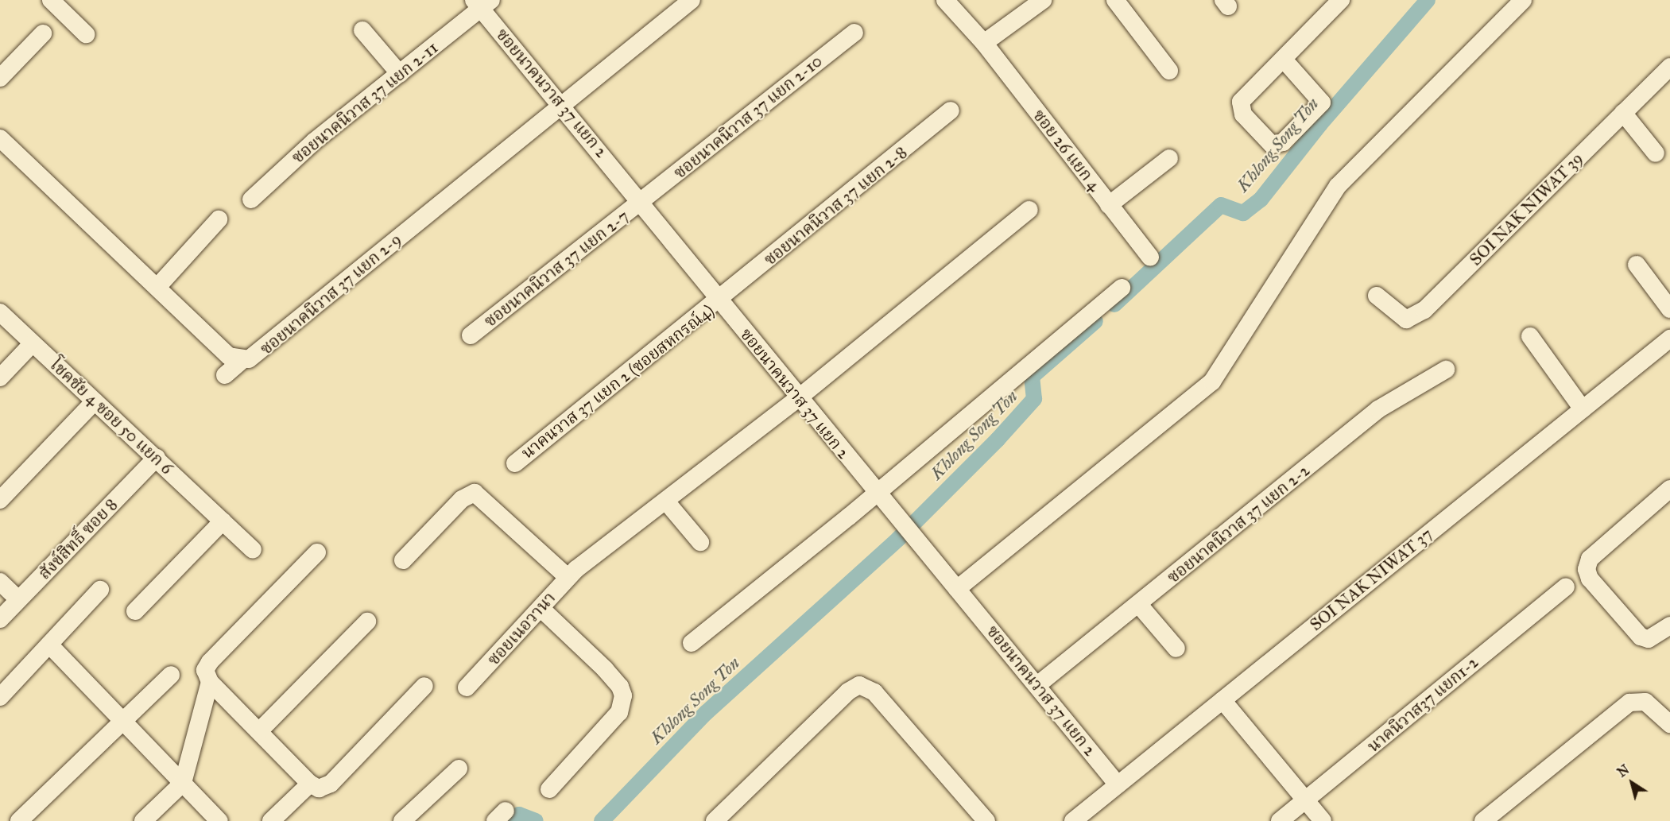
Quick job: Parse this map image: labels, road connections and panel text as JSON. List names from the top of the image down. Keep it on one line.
{"streets":{"street":["ซอยนาคนวาส 37 แยก 2","ซอยนาคนิวาส 37 แยก 2-11","ซอยนาคนิวาส 37 แยก 2-10","ซอย 26 แยก 4","ซอยนาคนิวาส 37 แยก 2-8","SOI NAK NIWAT 39","ซอยนาคนิวาส 37 แยก 2-7","ซอยนาคนิวาส 37 แยก 2-9","นาคนวาส 37 แยก 2 (ซอยสหกรณ์4)","โชคชัย 4 ซอย 50 แยก 6","ซอยนาคนิวาส 37 แยก 2-2","สังข์สิทธิ์ ซอย 8","SOI NAK NIWAT 37","ซอยเนอวานา","นาคนิวาส37 แยก1-2"]},"crossings":[["ซอยนาคนวาส 37 แยก 2","ซอยนาคนิวาส 37 แยก 2-11"],["ซอยนาคนวาส 37 แยก 2","ซอยนาคนิวาส 37 แยก 2-10"],["ซอยนาคนวาส 37 แยก 2","ซอยนาคนิวาส 37 แยก 2-8"],["ซอยนาคนวาส 37 แยก 2","ซอยนาคนิวาส 37 แยก 2-7"],["ซอยนาคนวาส 37 แยก 2","ซอยนาคนิวาส 37 แยก 2-9"],["ซอยนาคนวาส 37 แยก 2","นาคนวาส 37 แยก 2 (ซอยสหกรณ์4)"],["ซอยนาคนวาส 37 แยก 2","ซอยนาคนิวาส 37 แยก 2-2"],["ซอยนาคนวาส 37 แยก 2","SOI NAK NIWAT 37"],["ซอยนาคนวาส 37 แยก 2","ซอยเนอวานา"],["ซอยนาคนิวาส 37 แยก 2-10","ซอยนาคนิวาส 37 แยก 2-7"],["ซอยนาคนิวาส 37 แยก 2-8","นาคนวาส 37 แยก 2 (ซอยสหกรณ์4)"],["โชคชัย 4 ซอย 50 แยก 6","สังข์สิทธิ์ ซอย 8"]],"water":["Khlong Song Ton"],"north":"top left"}
